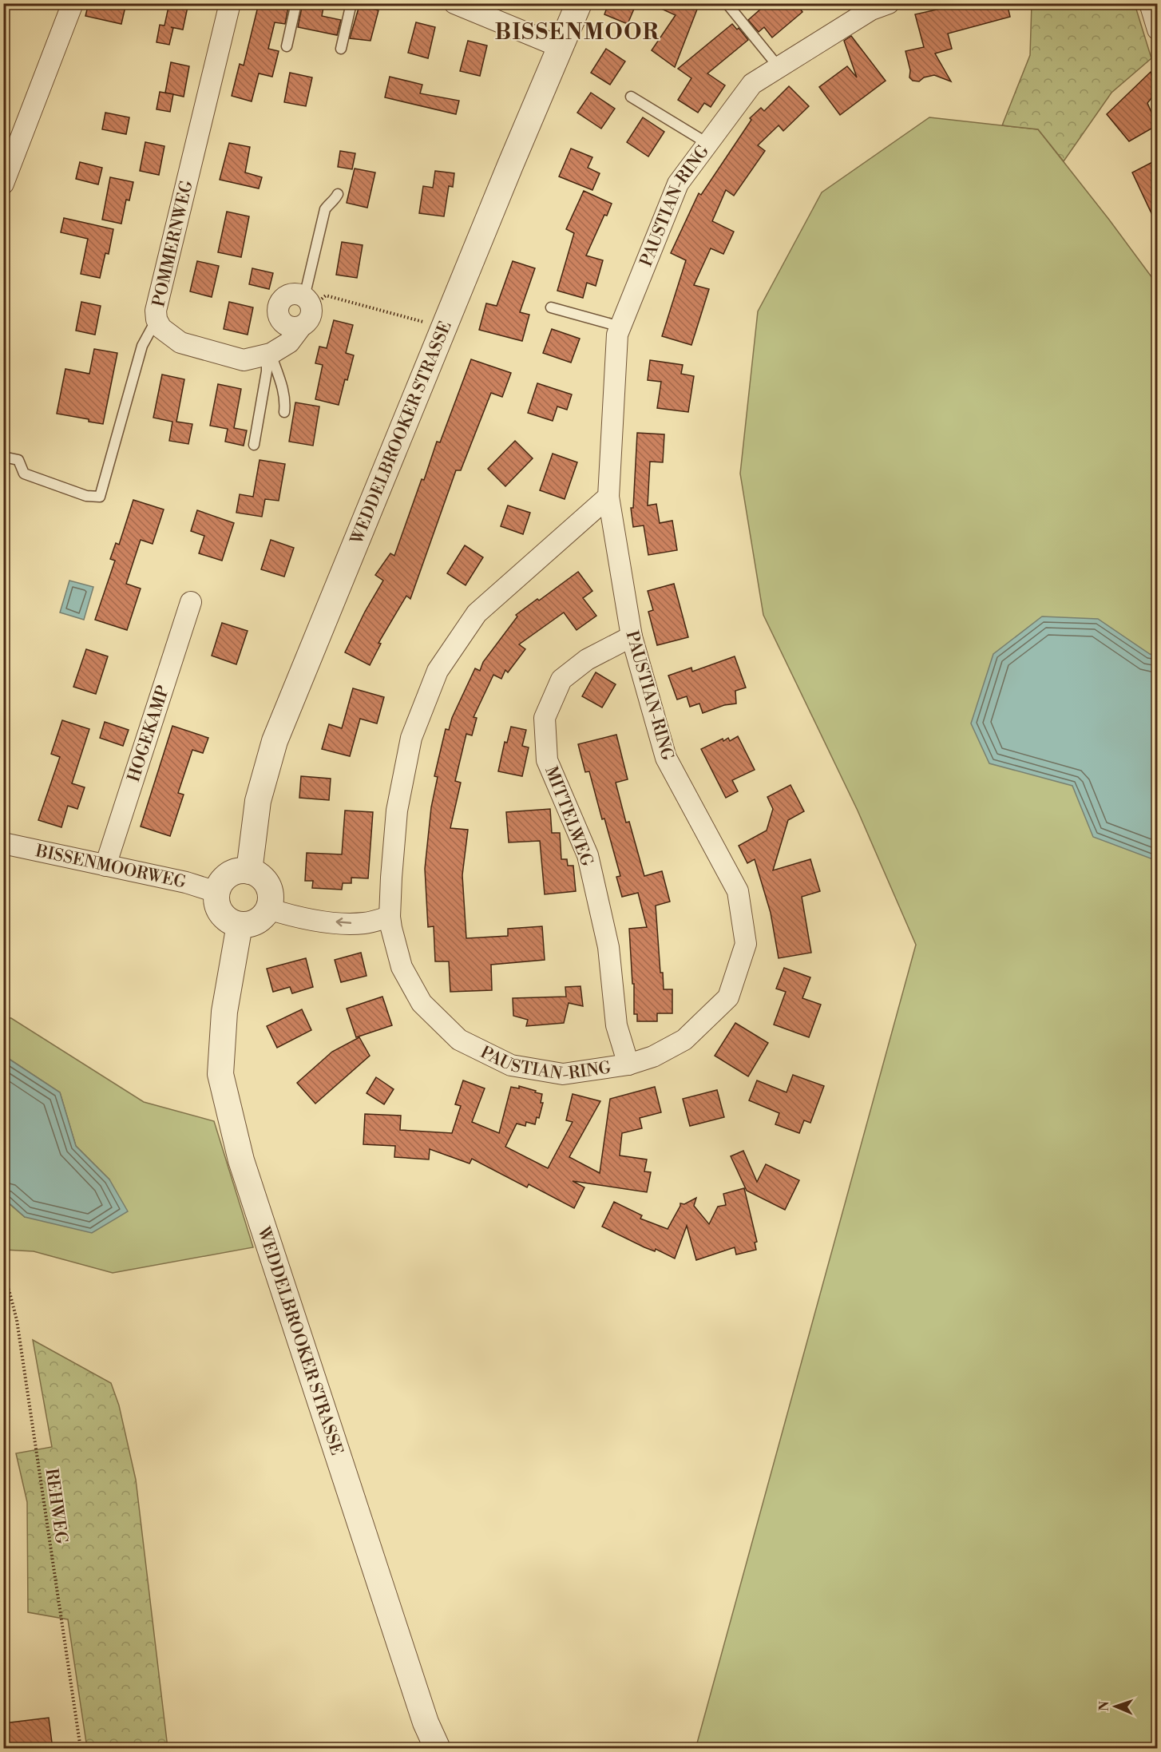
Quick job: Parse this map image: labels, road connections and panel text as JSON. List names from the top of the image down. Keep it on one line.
{"streets":{"street":["PAUSTIAN-RING","POMMERNWEG","WEDDELBROOKER STRASSE","HOGEKAMP","MITTELWEG","BISSENMOORWEG"],"path":["REHWEG"]},"crossings":[["PAUSTIAN-RING","MITTELWEG"],["WEDDELBROOKER STRASSE","BISSENMOORWEG"],["HOGEKAMP","BISSENMOORWEG"]],"districts":["BISSENMOOR"],"north":"left"}
